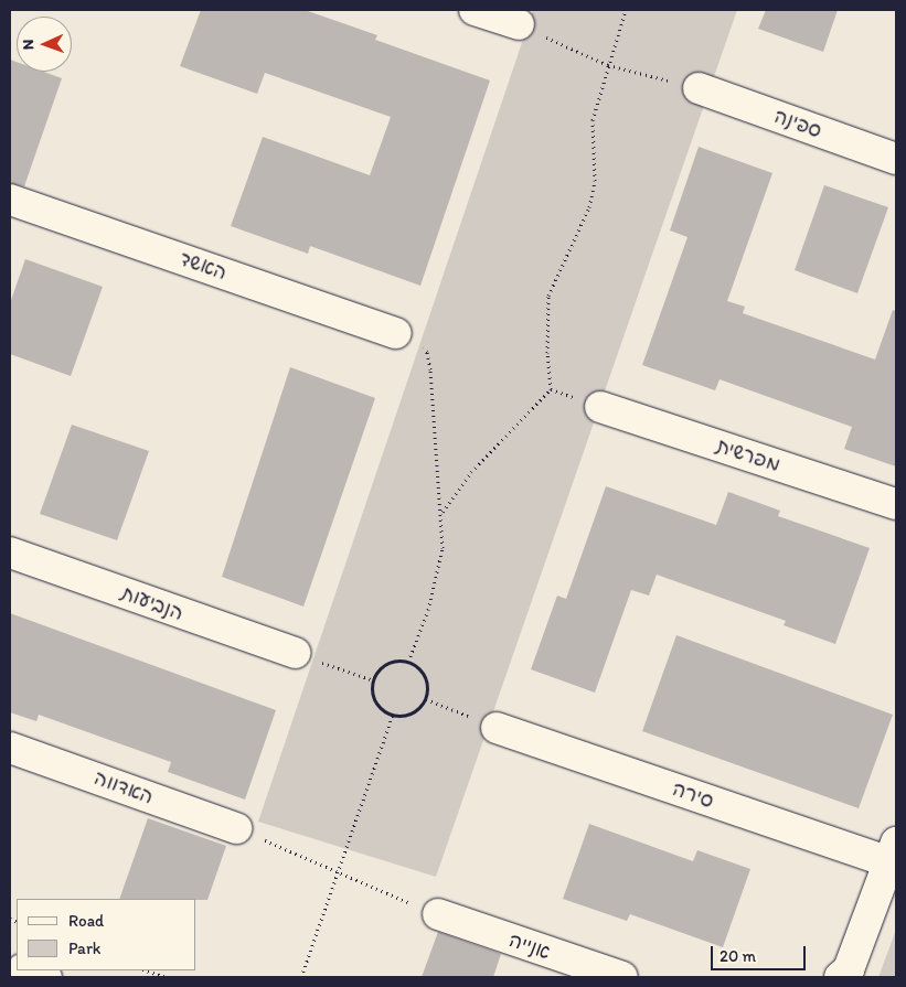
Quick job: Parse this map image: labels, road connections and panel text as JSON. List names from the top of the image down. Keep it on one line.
{"streets":{"street":["ספינה","האשד","מפרשית","הנביעות","האדווה","סירה","אנייה"]},"legend":["Road","Park"],"scale_bar":"20 m","north":"left"}
